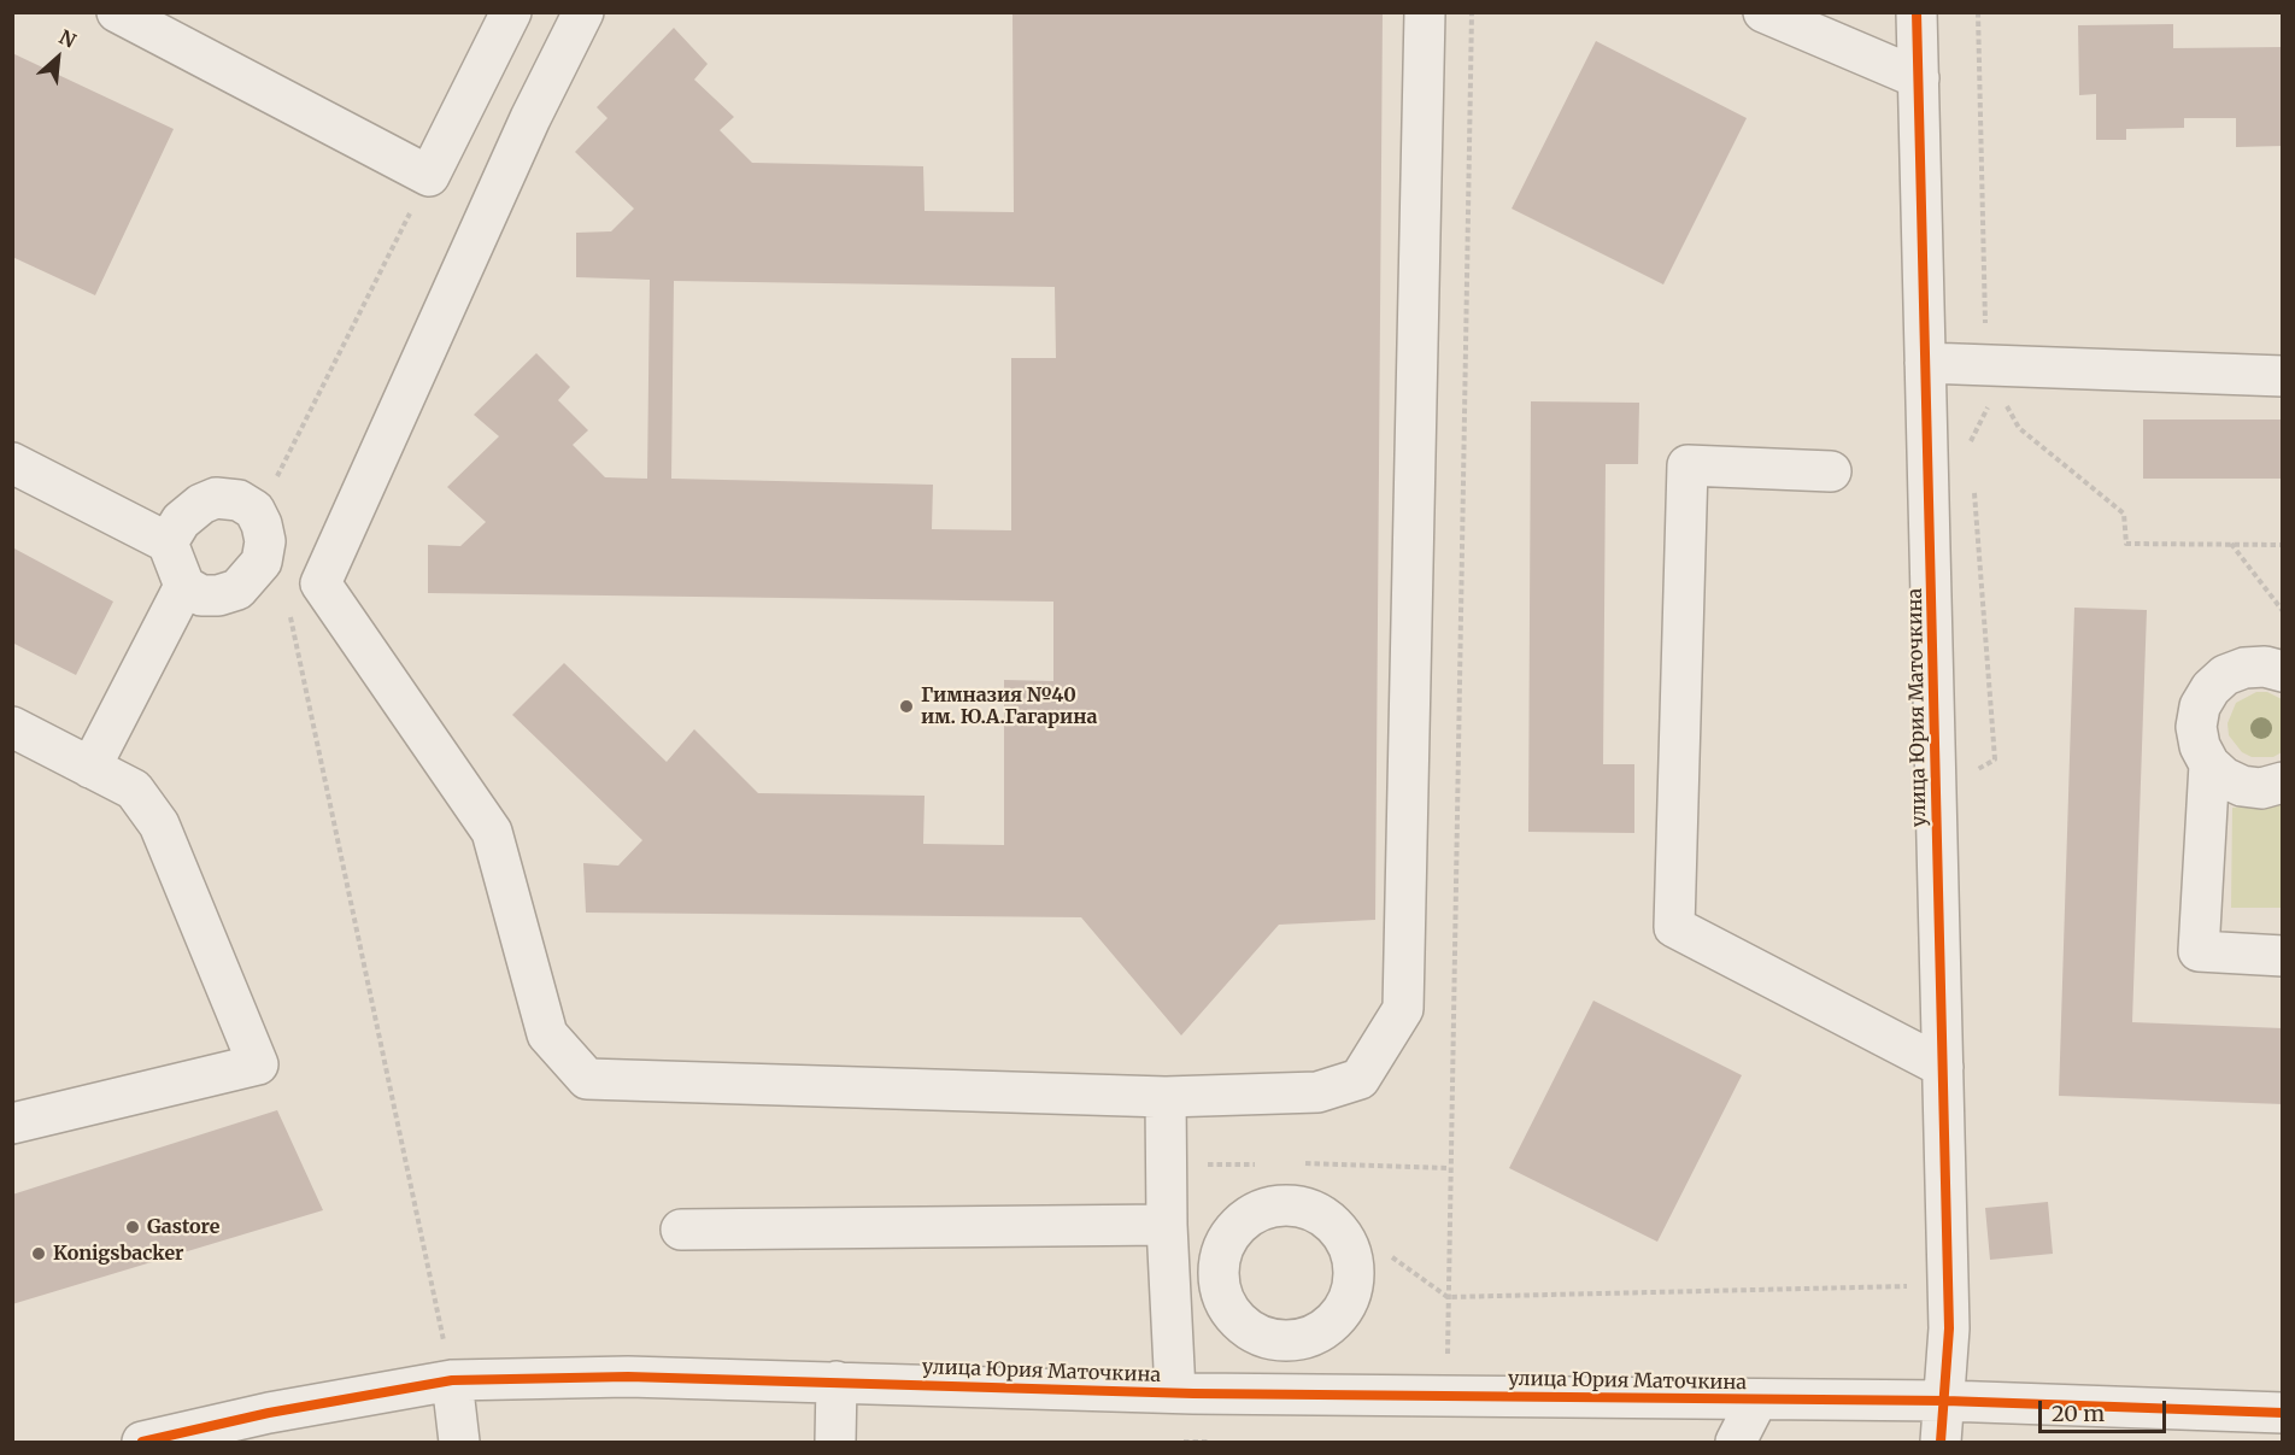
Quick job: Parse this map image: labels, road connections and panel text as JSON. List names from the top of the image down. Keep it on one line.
{"streets":{"street":["улица Юрия Маточкина"]},"places":["Гимназия №40 им. Ю.А.Гагарина","Gastore","Konigsbacker"],"scale_bar":"20 m","north":"top right"}
